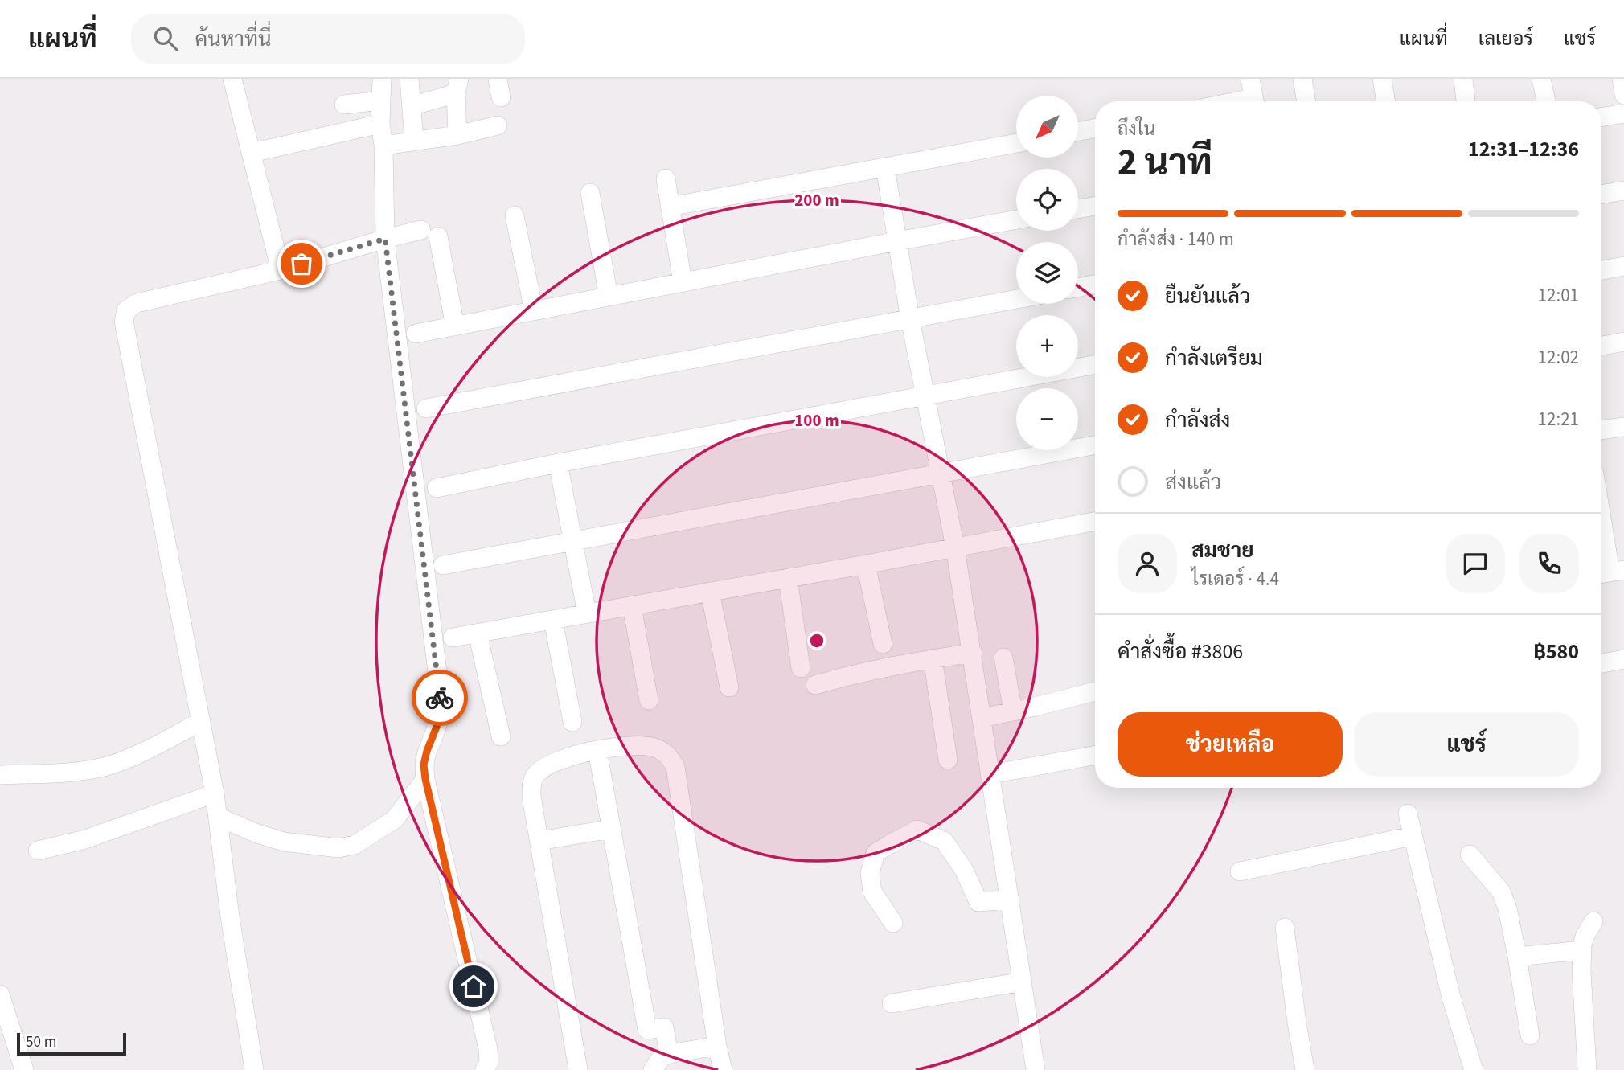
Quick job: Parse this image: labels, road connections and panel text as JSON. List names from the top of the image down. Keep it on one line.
{"scale_bar":"50 m","north":"bottom left","page":{"header":"แผนที่","search":"ค้นหาที่นี่","nav":["แผนที่","เลเยอร์","แชร์"],"map_buttons":["+","−"],"heading":["2 นาที","ถึงใน","12:31–12:36"],"panel":["สมชาย","ไรเดอร์ · 4.4","คำสั่งซื้อ #3806","฿580"],"bar":"กำลังส่ง · 140 m","list":[["ยืนยันแล้ว","12:01"],["กำลังเตรียม","12:02"],["กำลังส่ง","12:21"],"ส่งแล้ว"],"buttons":["ช่วยเหลือ","แชร์"],"scale":"50 m"},"rings":["200 m","100 m"]}
